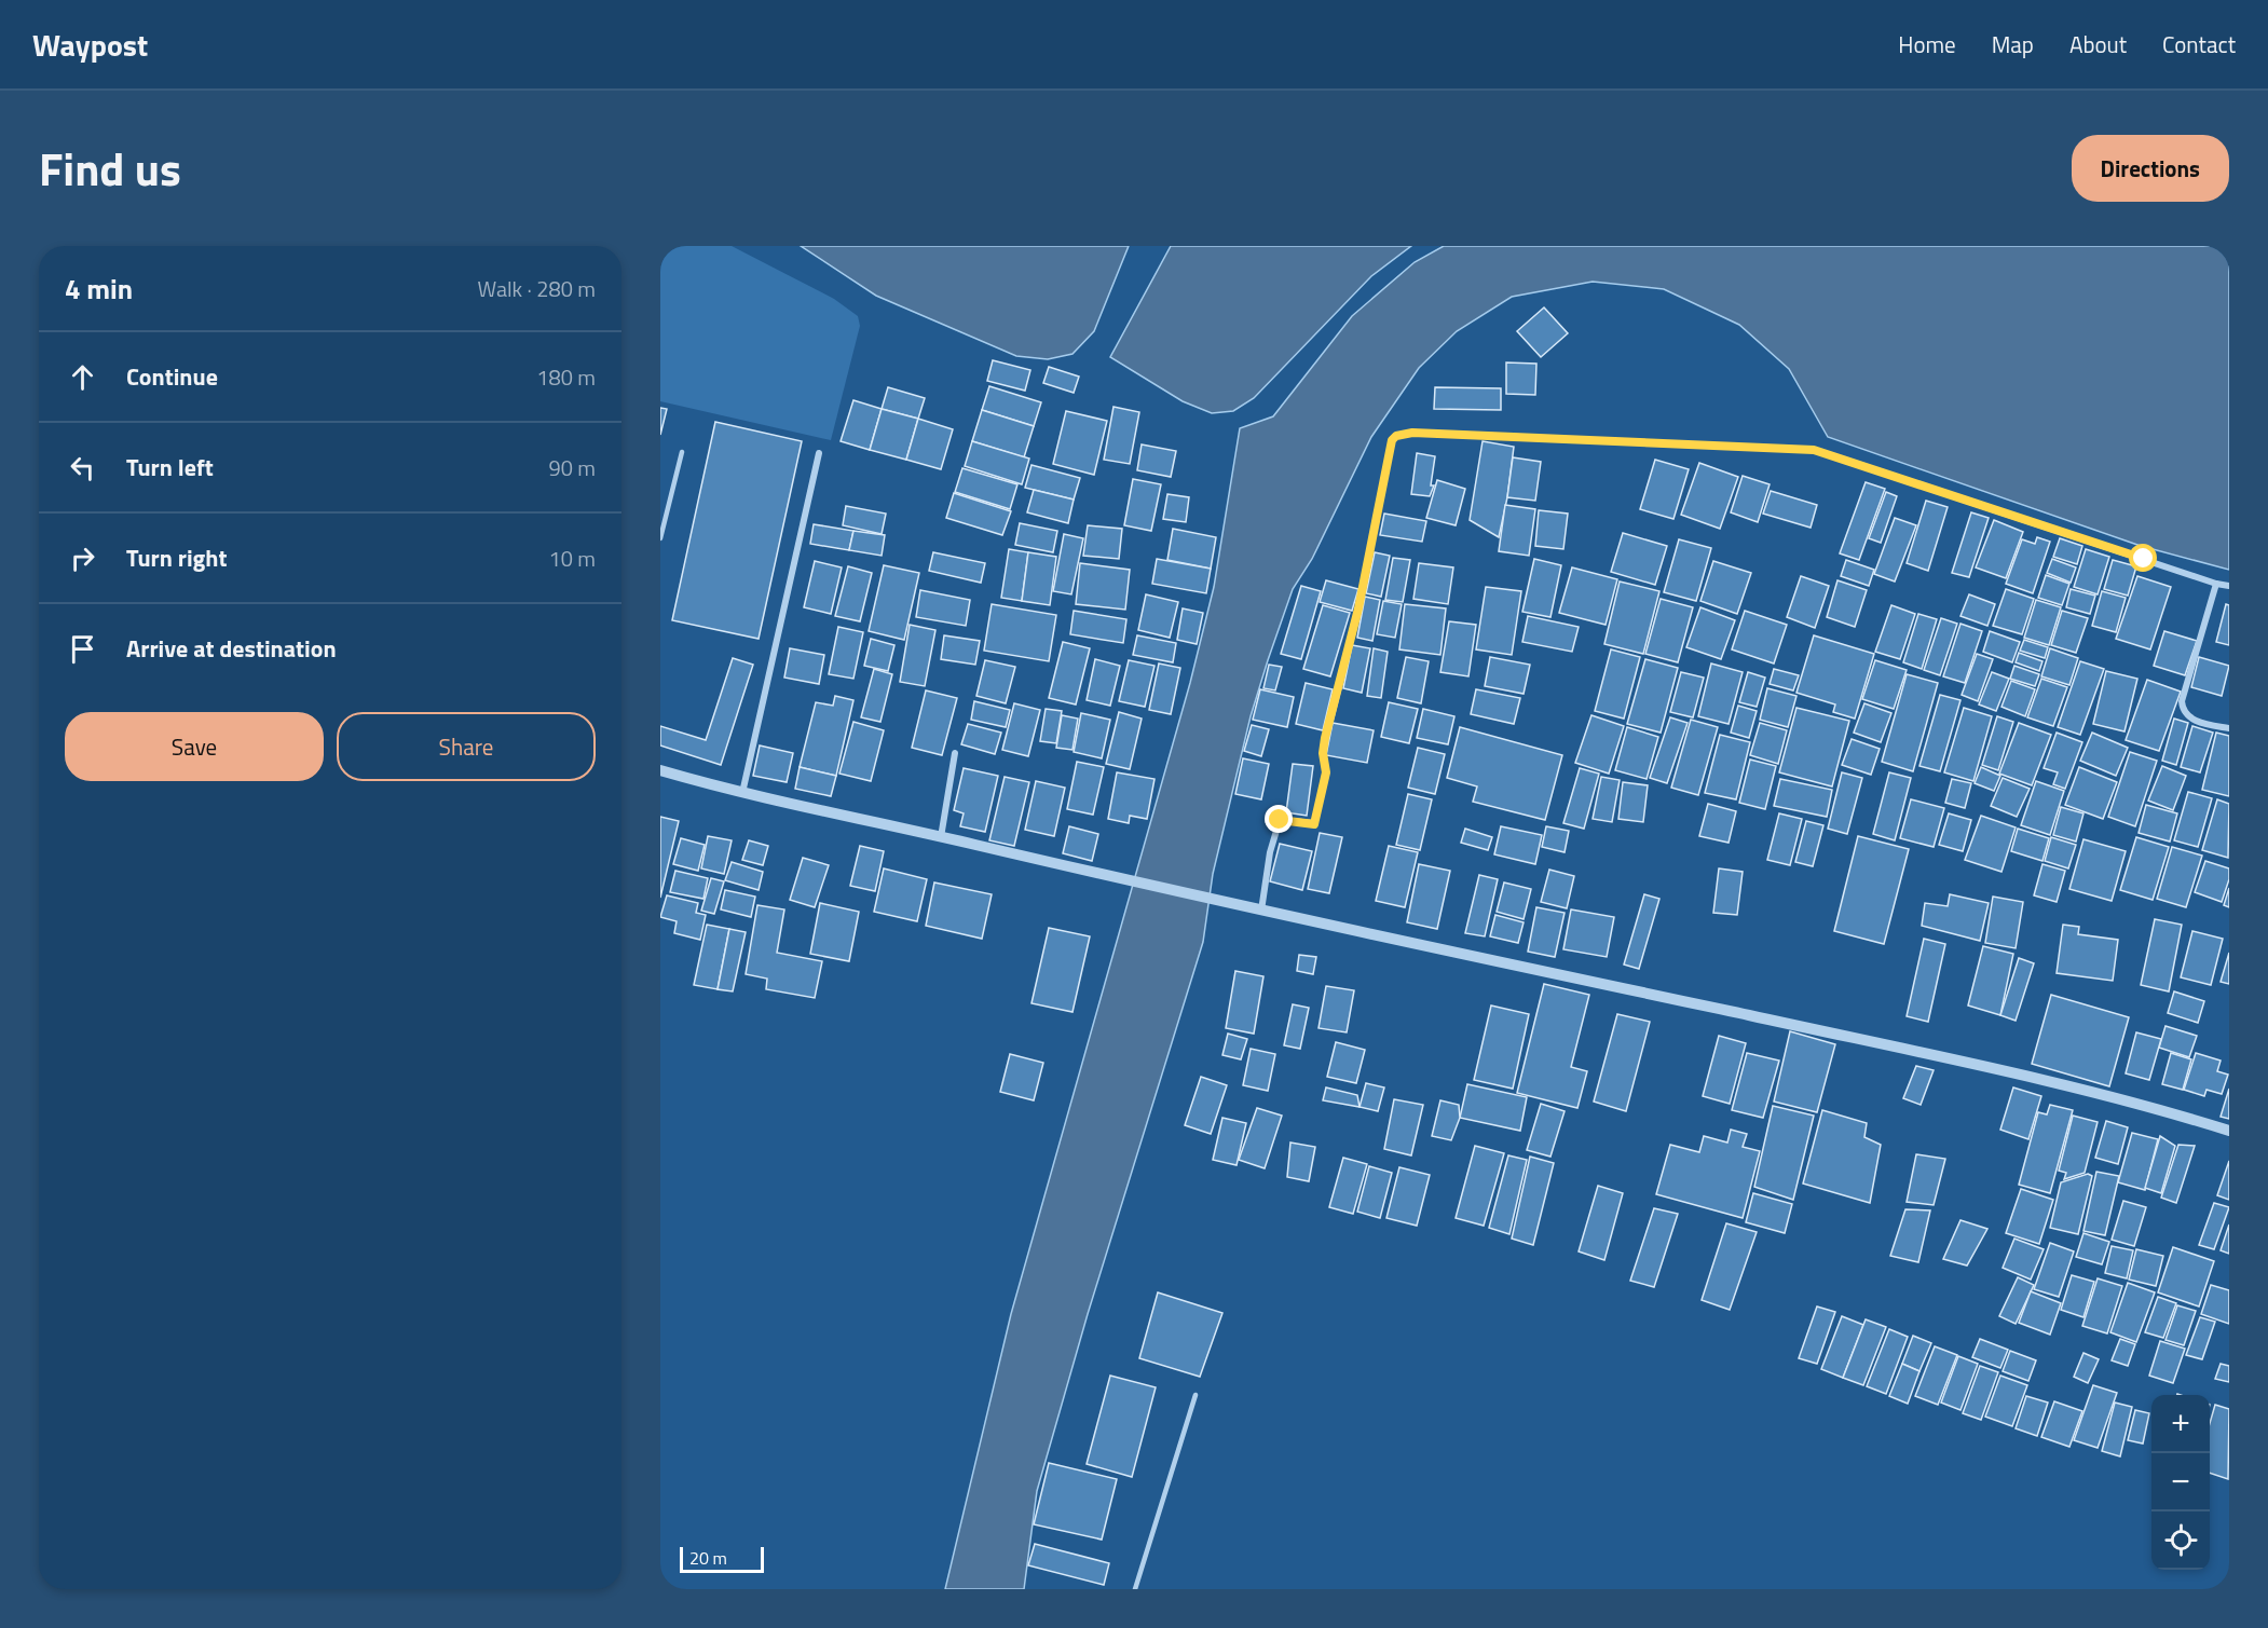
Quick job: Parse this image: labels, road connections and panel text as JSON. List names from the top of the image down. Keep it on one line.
{"scale_bar":"20 m","page":{"header":"Waypost","nav":["Home","Map","About","Contact"],"title":"Find us","buttons":["Directions",["Save","Share"]],"heading":["4 min","Walk · 280 m"],"list":[["Continue","180 m"],["Turn left","90 m"],["Turn right","10 m"],"Arrive at destination"],"map_buttons":["+","−"],"scale":"20 m"}}
